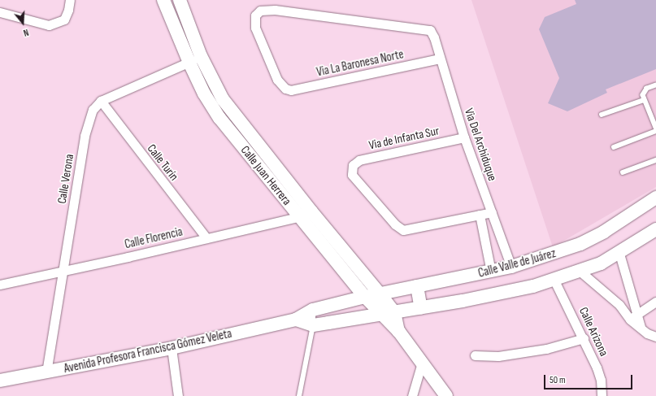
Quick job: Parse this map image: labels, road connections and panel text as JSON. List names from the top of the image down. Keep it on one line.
{"streets":{"street":["Via La Baronesa Norte","Via de Infanta Sur","Via Del Archiduque","Calle Turín","Calle Juan Herrera","Calle Verona","Calle Florencia","Calle Valle de Juárez","Calle Arizona","Avenida Profesora Francisca Gómez Veleta"]},"crossings":[["Via La Baronesa Norte","Via Del Archiduque"],["Via de Infanta Sur","Via Del Archiduque"],["Via Del Archiduque","Calle Valle de Juárez"],["Calle Turín","Calle Verona"],["Calle Turín","Calle Florencia"],["Calle Juan Herrera","Calle Florencia"],["Calle Juan Herrera","Calle Valle de Juárez"],["Calle Juan Herrera","Avenida Profesora Francisca Gómez Veleta"],["Calle Verona","Calle Florencia"],["Calle Verona","Avenida Profesora Francisca Gómez Veleta"],["Calle Valle de Juárez","Calle Arizona"],["Calle Valle de Juárez","Avenida Profesora Francisca Gómez Veleta"]],"scale_bar":"50 m","north":"bottom"}
